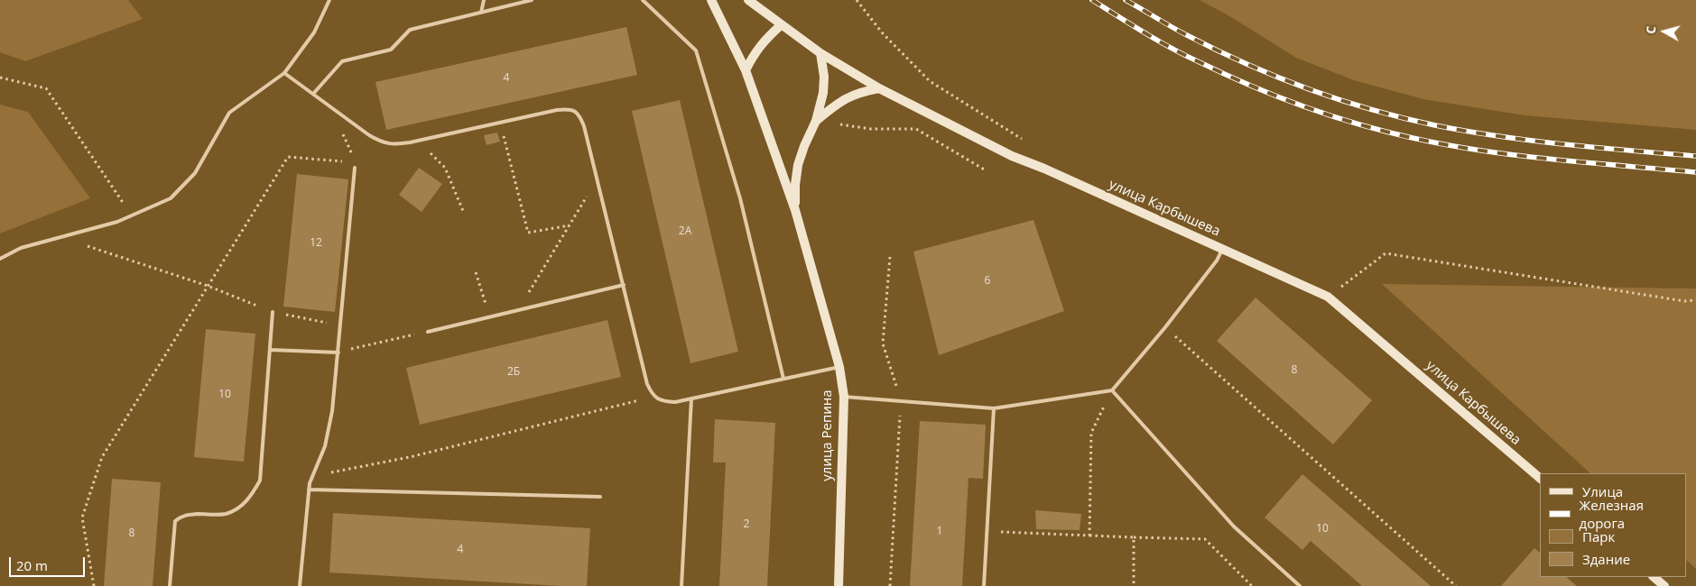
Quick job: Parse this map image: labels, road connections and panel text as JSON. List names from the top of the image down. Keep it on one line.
{"streets":{"main road":["улица Карбышева","улица Репина"]},"house_numbers":["4","2А","12","6","8","2Б","10","2","10","1","8","4"],"legend":["Улица","Железная дорога","Парк","Здание"],"scale_bar":"20 m","north":"left"}
